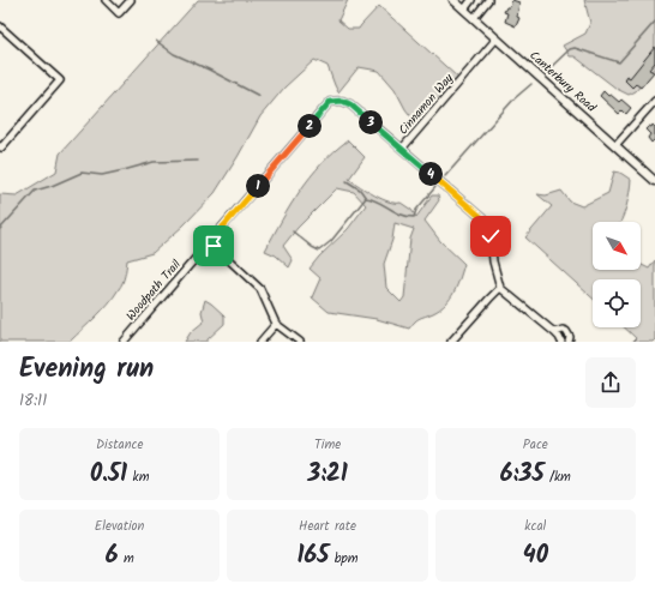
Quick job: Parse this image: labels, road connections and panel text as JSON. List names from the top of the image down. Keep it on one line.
{"streets":{"street":["Canterbury Road","Cinnamon Way","Woodpath Trail"]},"crossings":[["Canterbury Road","Cinnamon Way"],["Cinnamon Way","Woodpath Trail"]],"north":"bottom right","page":{"pins":["3","2","4","1"],"heading":["Evening run","18:11"],"stats":[["Distance","0.51 km"],["Time","3:21"],["Pace","6:35 /km"],["Elevation","6 m"],["Heart rate","165 bpm"],["kcal","40"]]}}
